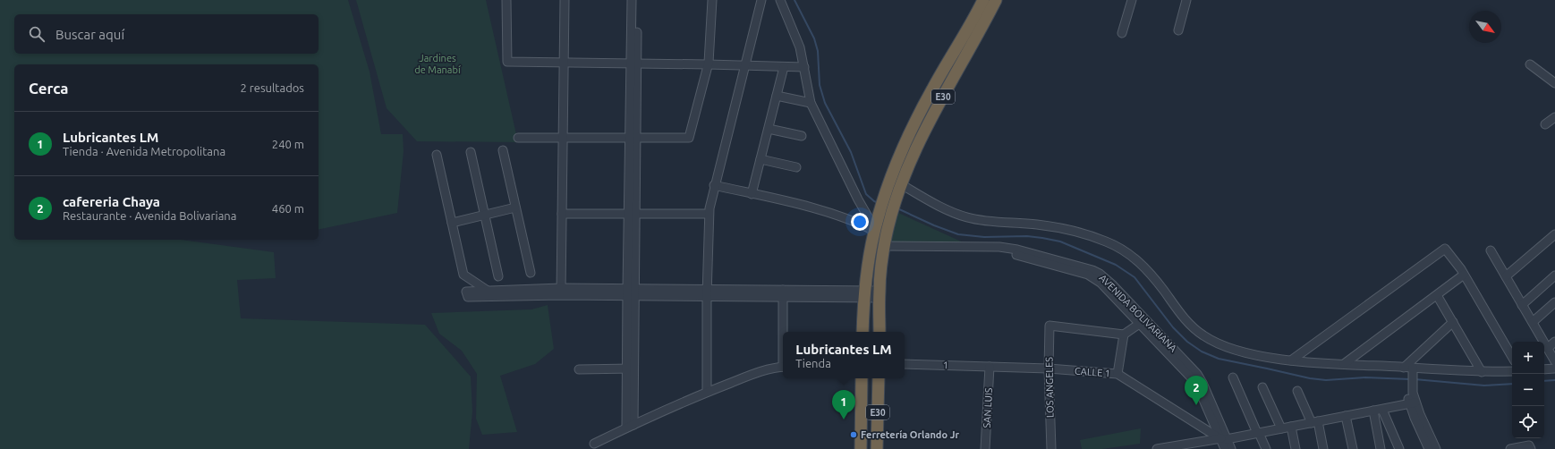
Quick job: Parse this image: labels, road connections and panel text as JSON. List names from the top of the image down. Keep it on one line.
{"streets":{"highway":["E30"],"street":["AVENIDA BOLIVARIANA","1","CALLE 1","LOS ANGELES","SAN LUIS"]},"crossings":[["E30","AVENIDA BOLIVARIANA"],["AVENIDA BOLIVARIANA","CALLE 1"],["1","CALLE 1"],["1","SAN LUIS"],["CALLE 1","LOS ANGELES"],["CALLE 1","SAN LUIS"]],"parks":["Jardines de Manabí"],"places":["Ferretería Orlando Jr"],"north":"bottom right","page":{"search":"Buscar aquí","heading":["Cerca","2 resultados"],"list":[{"mark":"1","name":"Lubricantes LM","note":"Tienda · Avenida Metropolitana","value":"240 m"},{"mark":"2","name":"cafereria Chaya","note":"Restaurante · Avenida Bolivariana","value":"460 m"}],"popup":["Lubricantes LM","Tienda"],"map_buttons":["+","−"],"pins":["2","1"]}}
